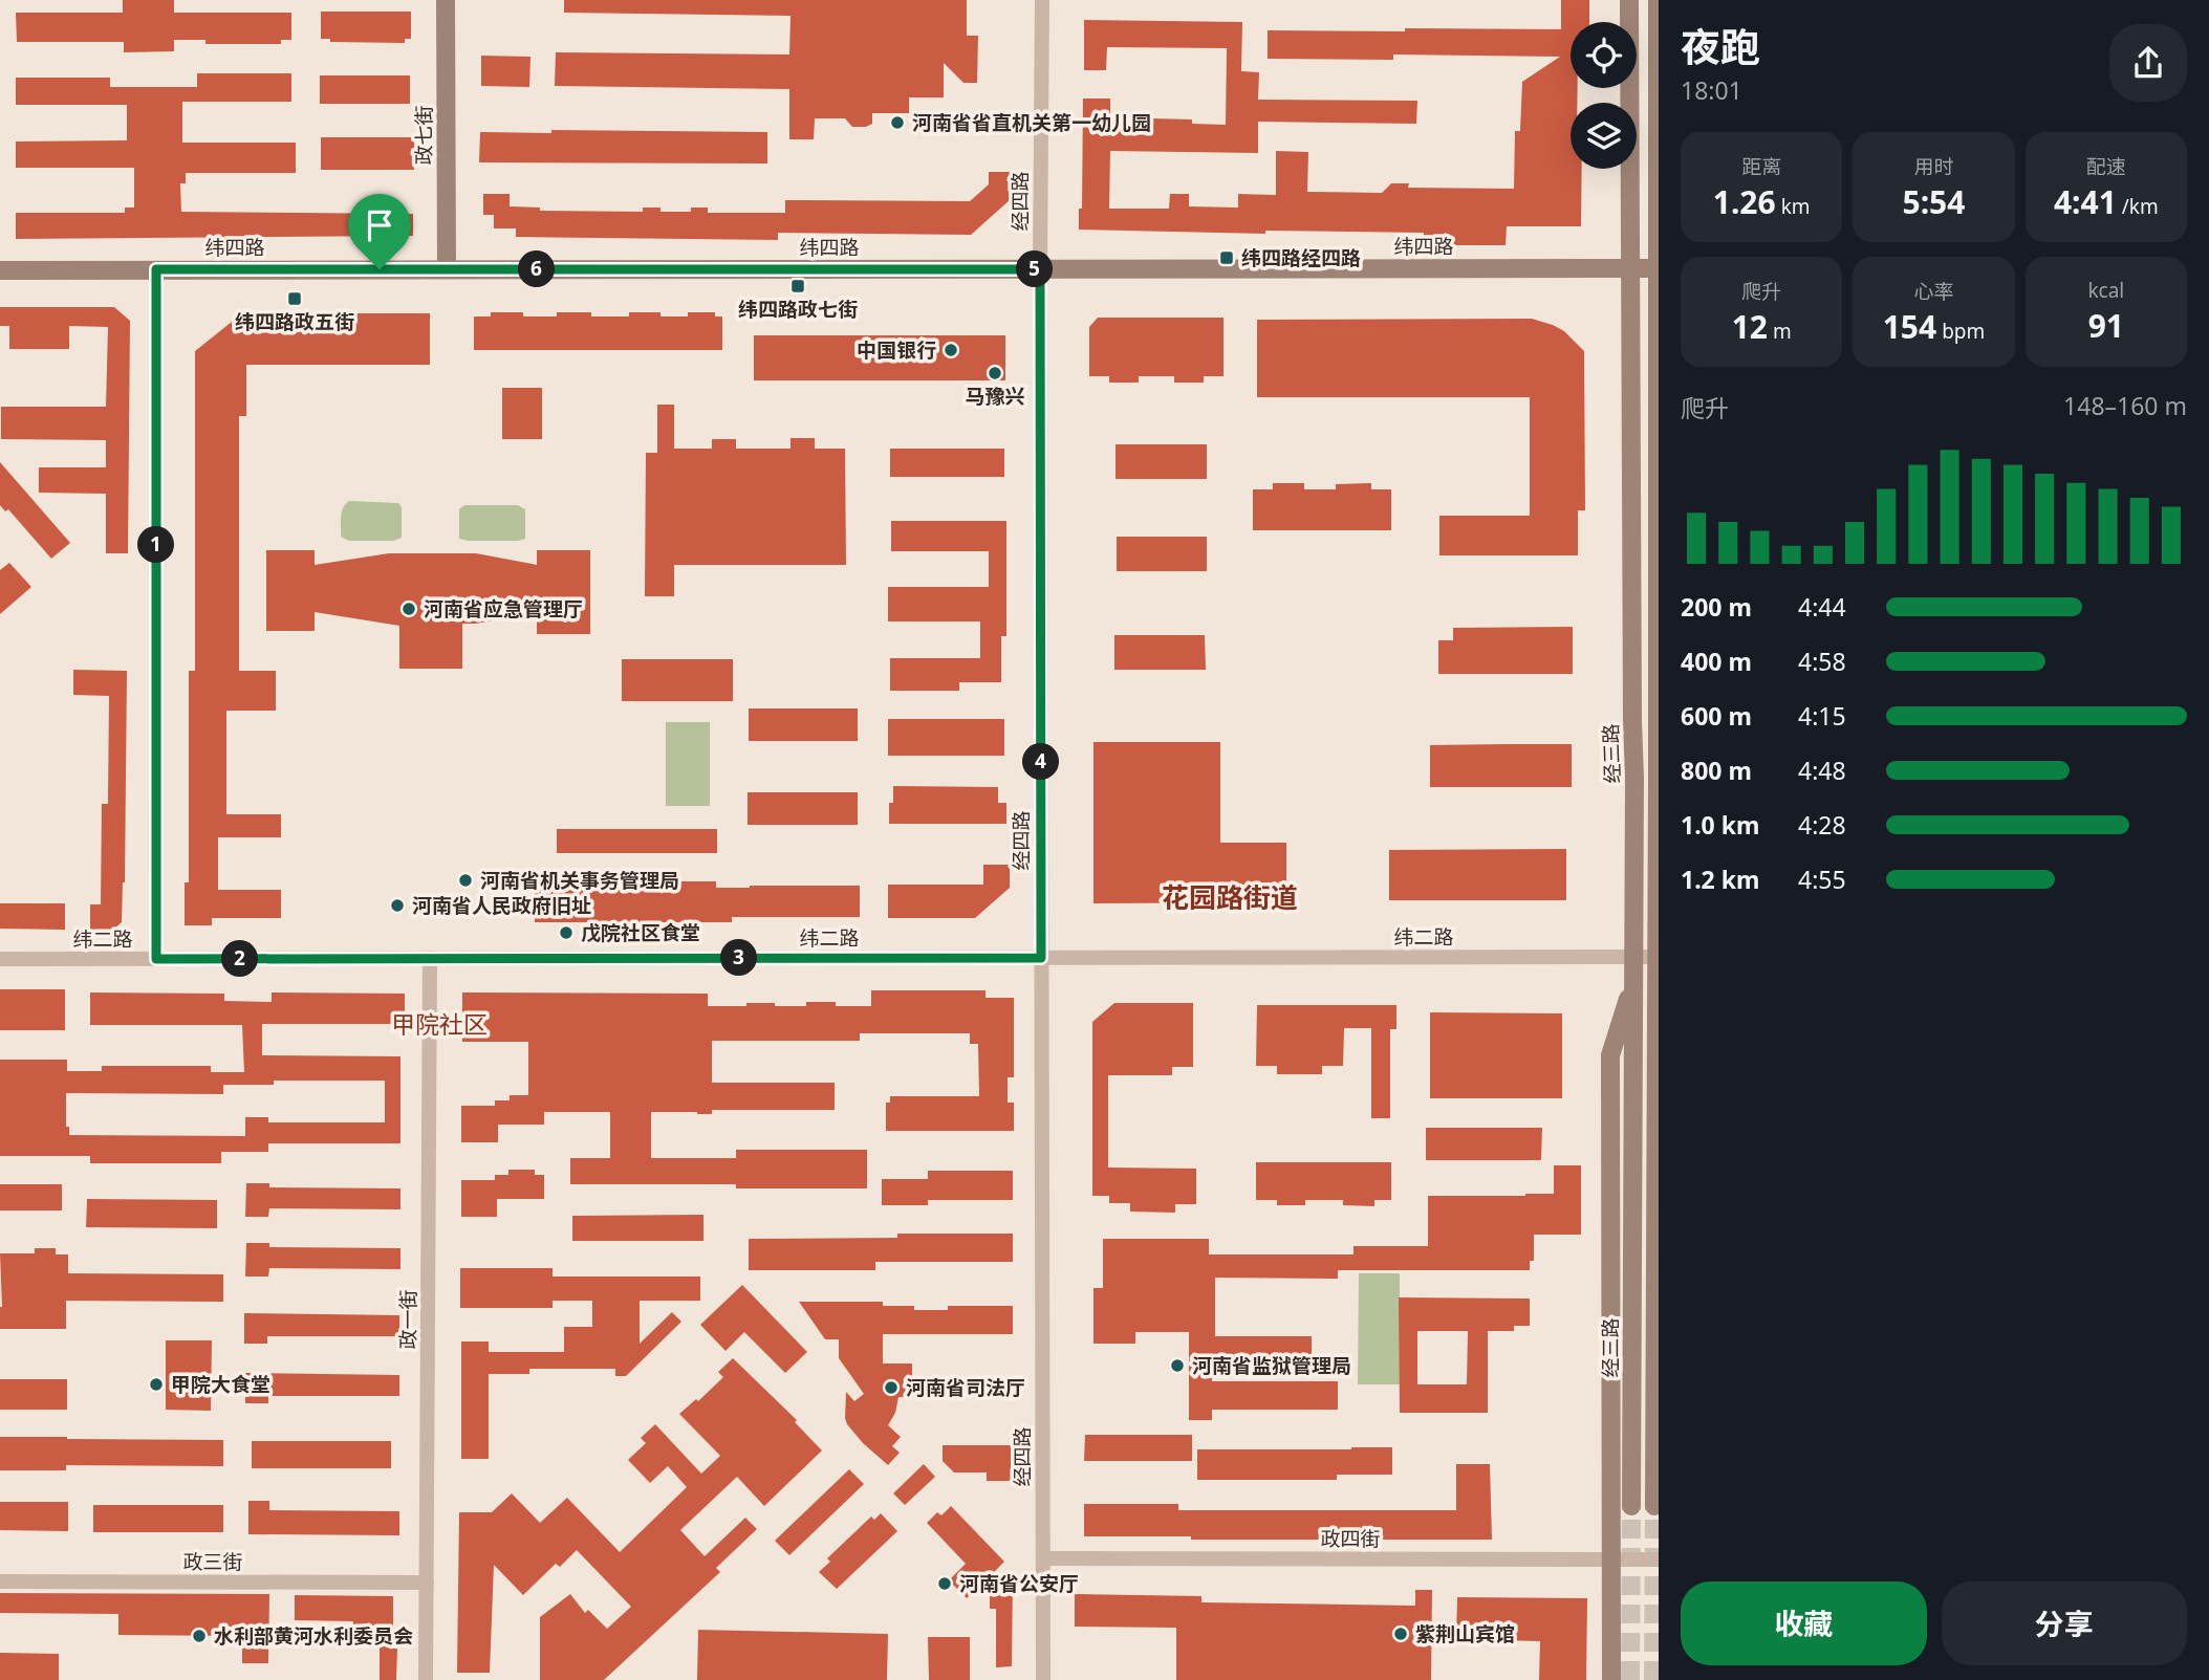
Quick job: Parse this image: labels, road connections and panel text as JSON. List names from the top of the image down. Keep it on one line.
{"streets":{"main road":["政七街","纬四路","经三路"],"street":["经四路","纬二路","政一街","政四街","政三街"]},"crossings":[["政七街","纬四路"],["经四路","纬四路"],["经四路","纬二路"],["经四路","政四街"],["纬四路","经三路"],["经三路","纬二路"],["纬二路","政一街"],["政一街","政三街"]],"districts":["花园路街道","甲院社区"],"places":{"other":["河南省省直机关第一幼儿园","中国银行","马豫兴","河南省应急管理厅","河南省机关事务管理局","河南省人民政府旧址","戊院社区食堂","河南省监狱管理局","甲院大食堂","河南省司法厅","河南省公安厅","紫荆山宾馆","水利部黄河水利委员会"],"transit":["纬四路经四路","纬四路政七街","纬四路政五街"]},"page":{"heading":["夜跑","18:01"],"stats":[["距离","1.26 km"],["用时","5:54"],["配速","4:41 /km"],["爬升","12 m"],["心率","154 bpm"],["kcal","91"]],"pins":["5","6","1","4","3","2"],"chart":["爬升","148–160 m"],"list":[{"name":"200 m","note":"4:44"},{"name":"400 m","note":"4:58"},{"name":"600 m","note":"4:15"},{"name":"800 m","note":"4:48"},{"name":"1.0 km","note":"4:28"},{"name":"1.2 km","note":"4:55"}],"buttons":["收藏","分享"]}}
